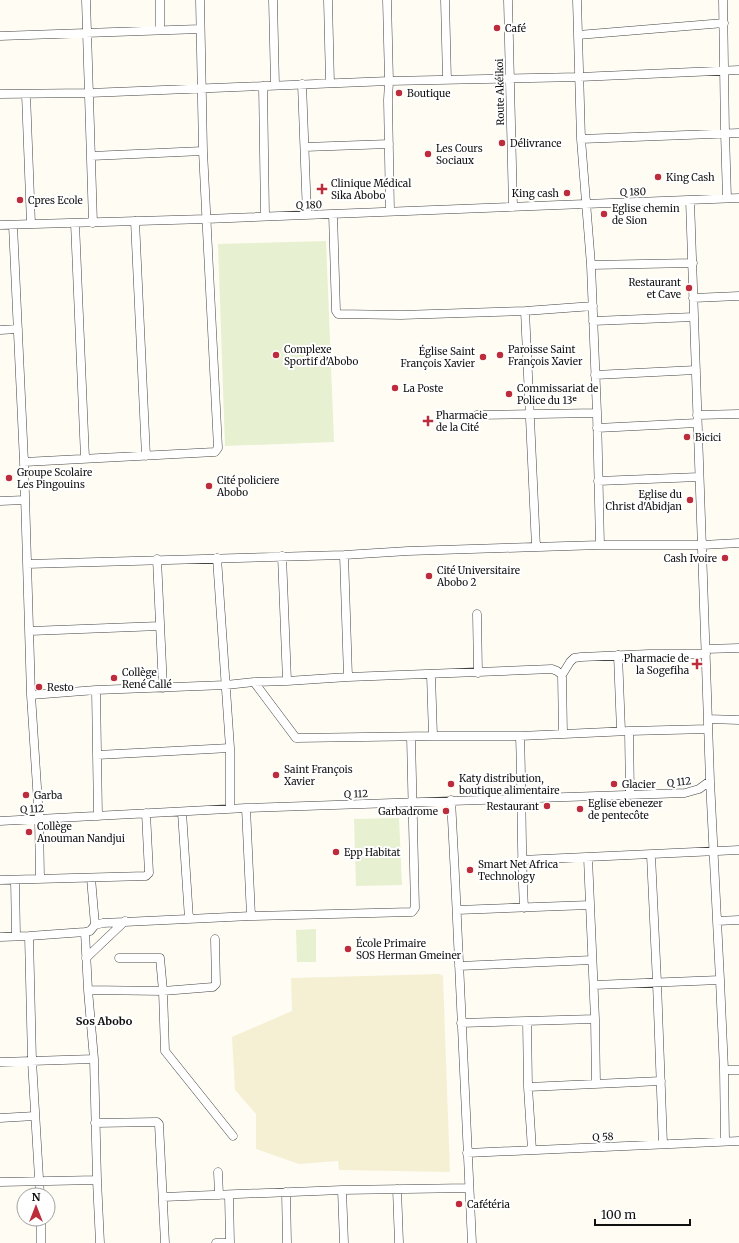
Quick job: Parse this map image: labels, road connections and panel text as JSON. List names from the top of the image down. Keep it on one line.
{"streets":{"street":["Route Akéikoi","Q 180","Q 112","Q 58"]},"crossings":[["Route Akéikoi","Q 180"]],"districts":["Sos Abobo"],"places":{"other":["Café","Boutique","Délivrance","Les Cours Sociaux","King Cash","King cash","Cpres Ecole","Eglise chemin de Sion","Restaurant et Cave","Complexe Sportif d'Abobo","Paroisse Saint François Xavier","Église Saint François Xavier","La Poste","Commissariat de Police du 13ᵉ","Bicici","Groupe Scolaire Les Pingouins","Cité policiere Abobo","Eglise du Christ d'Abidjan","Cash Ivoire","Cité Universitaire Abobo 2","Collège René Callé","Resto","Saint François Xavier","Katy distribution, boutique alimentaire","Glacier","Garba","Restaurant","Eglise ebenezer de pentecôte","Garbadrome","Collège Anouman Nandjui","Epp Habitat","Smart Net Africa Technology","École Primaire SOS Herman Gmeiner","Cafétéria"],"health":["Clinique Médical Sika Abobo","Pharmacie de la Cité","Pharmacie de la Sogefiha"]},"scale_bar":"100 m","north":"top"}
